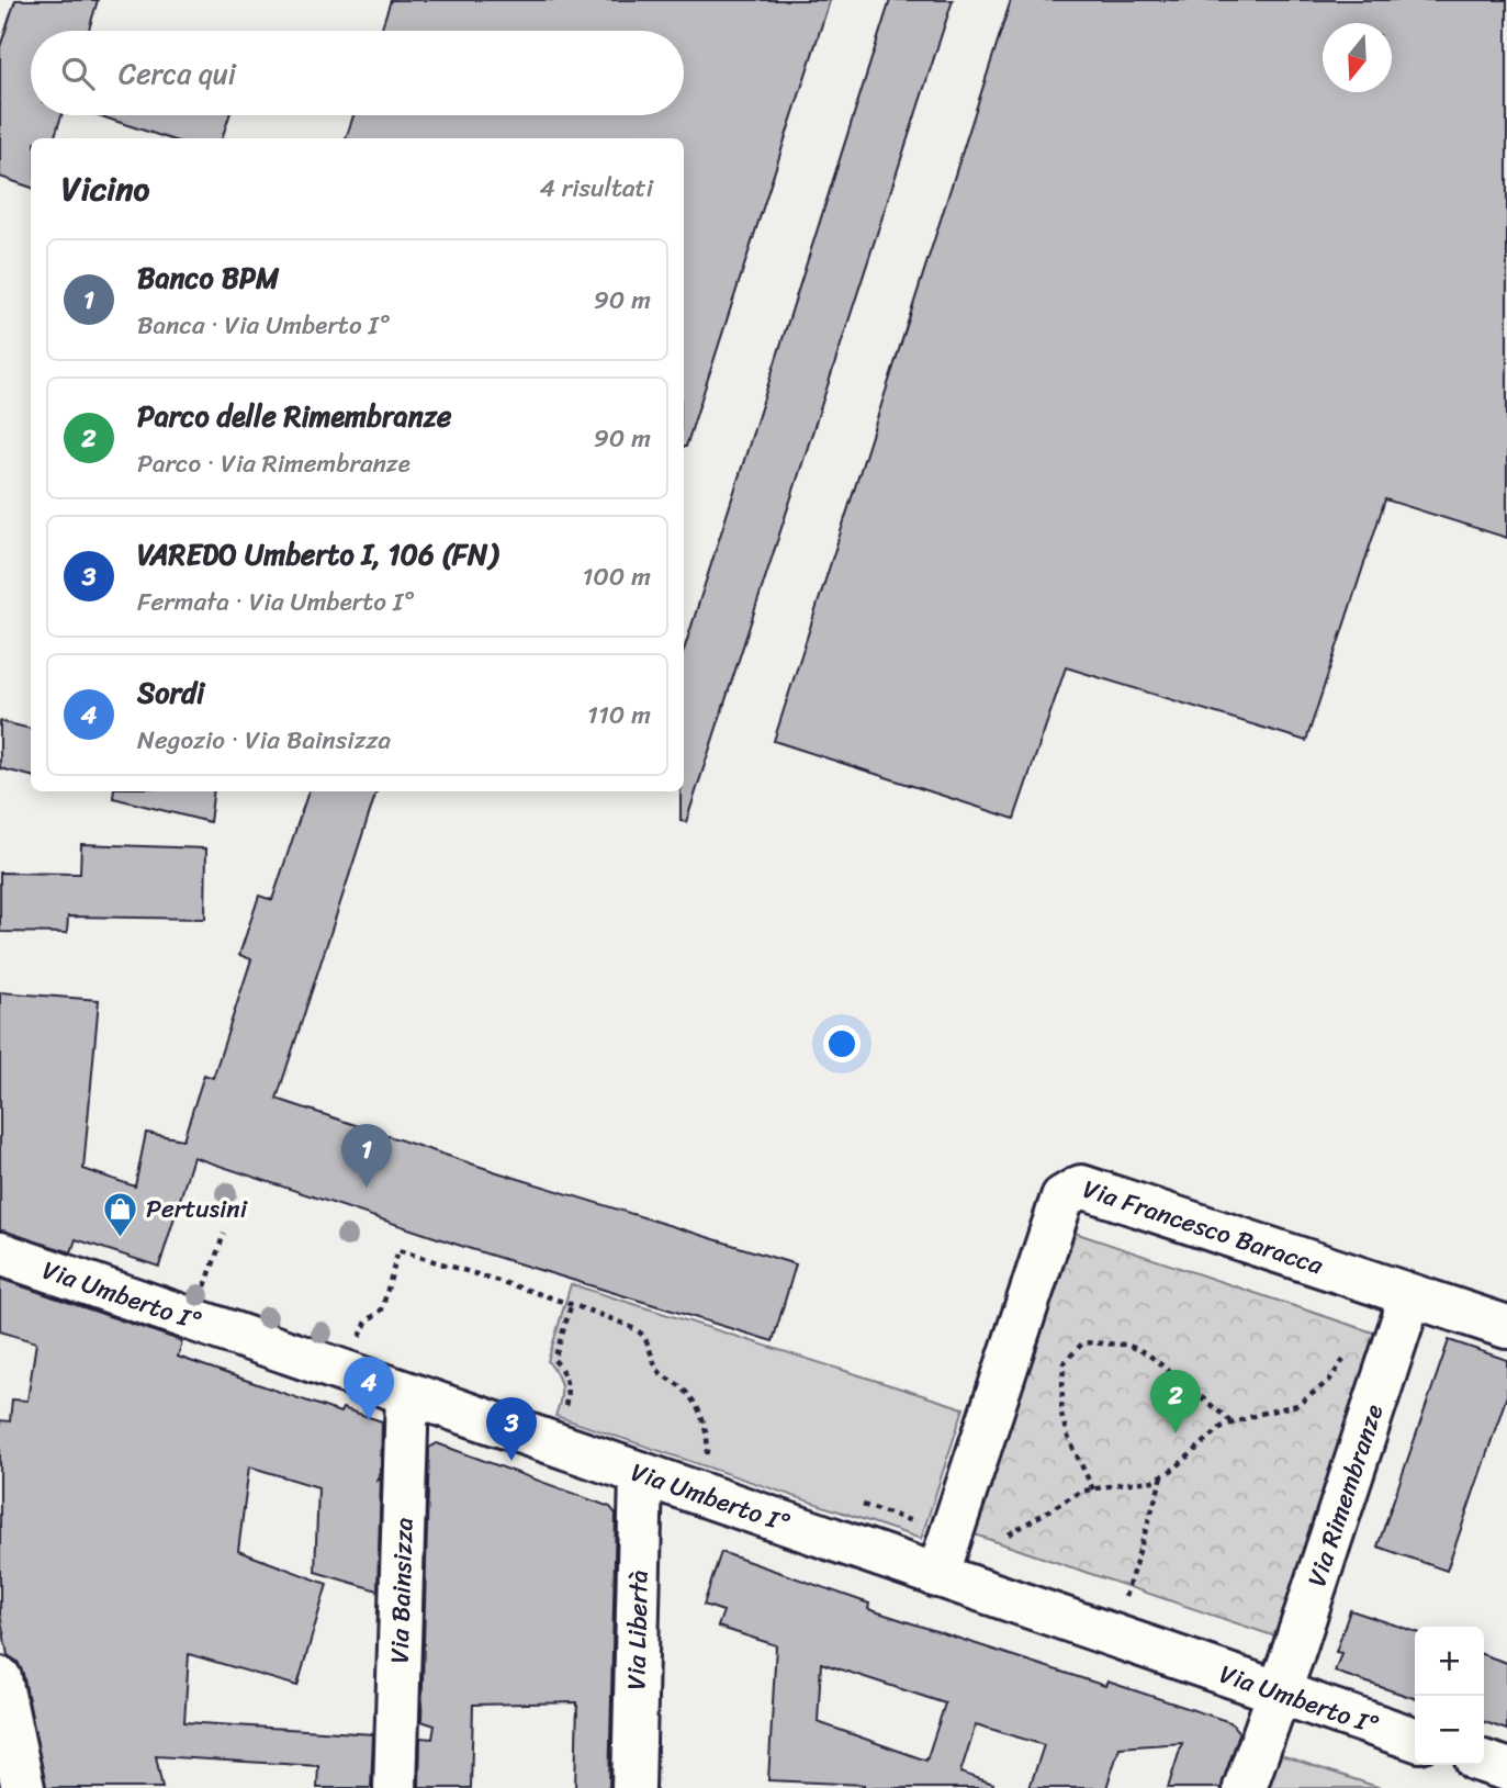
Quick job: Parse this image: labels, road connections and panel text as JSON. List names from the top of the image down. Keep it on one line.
{"streets":{"street":["Via Francesco Baracca","Via Umberto I°","Via Rimembranze","Via Bainsizza","Via Libertà"]},"crossings":[["Via Francesco Baracca","Via Umberto I°"],["Via Francesco Baracca","Via Rimembranze"],["Via Umberto I°","Via Rimembranze"],["Via Umberto I°","Via Bainsizza"],["Via Umberto I°","Via Libertà"]],"places":{"shop":["Pertusini"]},"north":"bottom","page":{"search":"Cerca qui","heading":["Vicino","4 risultati"],"list":[{"mark":"1","name":"Banco BPM","note":"Banca · Via Umberto I°","value":"90 m"},{"mark":"2","name":"Parco delle Rimembranze","note":"Parco · Via Rimembranze","value":"90 m"},{"mark":"3","name":"VAREDO Umberto I, 106 (FN)","note":"Fermata · Via Umberto I°","value":"100 m"},{"mark":"4","name":"Sordi","note":"Negozio · Via Bainsizza","value":"110 m"}],"pins":["1","4","2","3"],"map_buttons":["+","−"]}}
